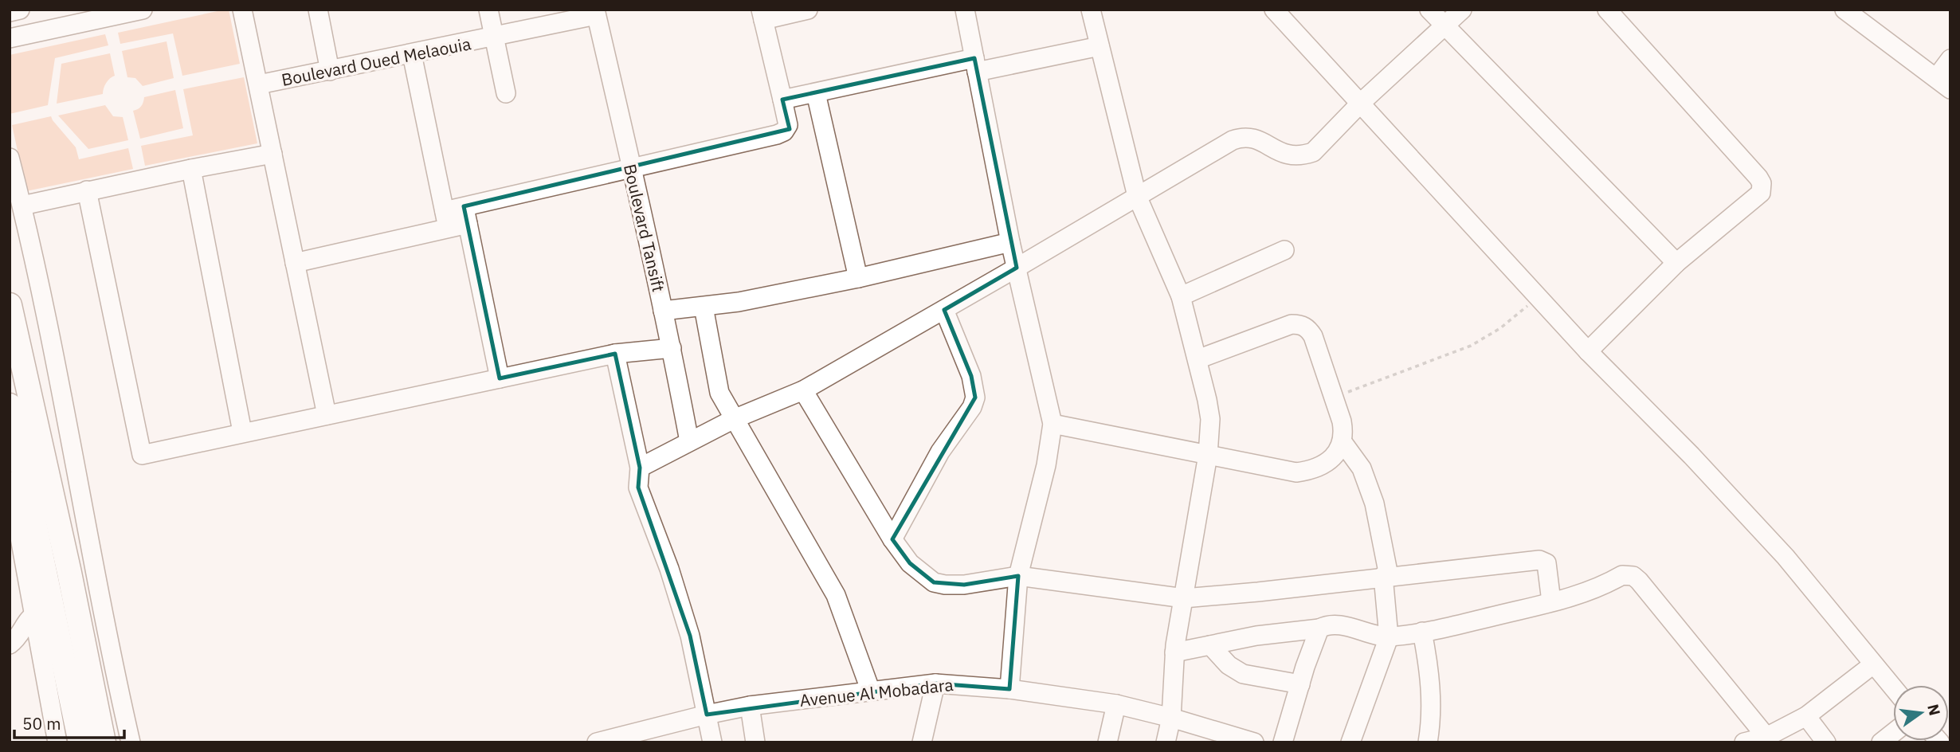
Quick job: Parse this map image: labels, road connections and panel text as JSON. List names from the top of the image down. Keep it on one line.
{"streets":{"street":["Boulevard Oued Melaouia","Boulevard Tansift","Avenue Al Mobadara"]},"crossings":[["Boulevard Oued Melaouia","Boulevard Tansift"]],"scale_bar":"50 m","north":"right"}
